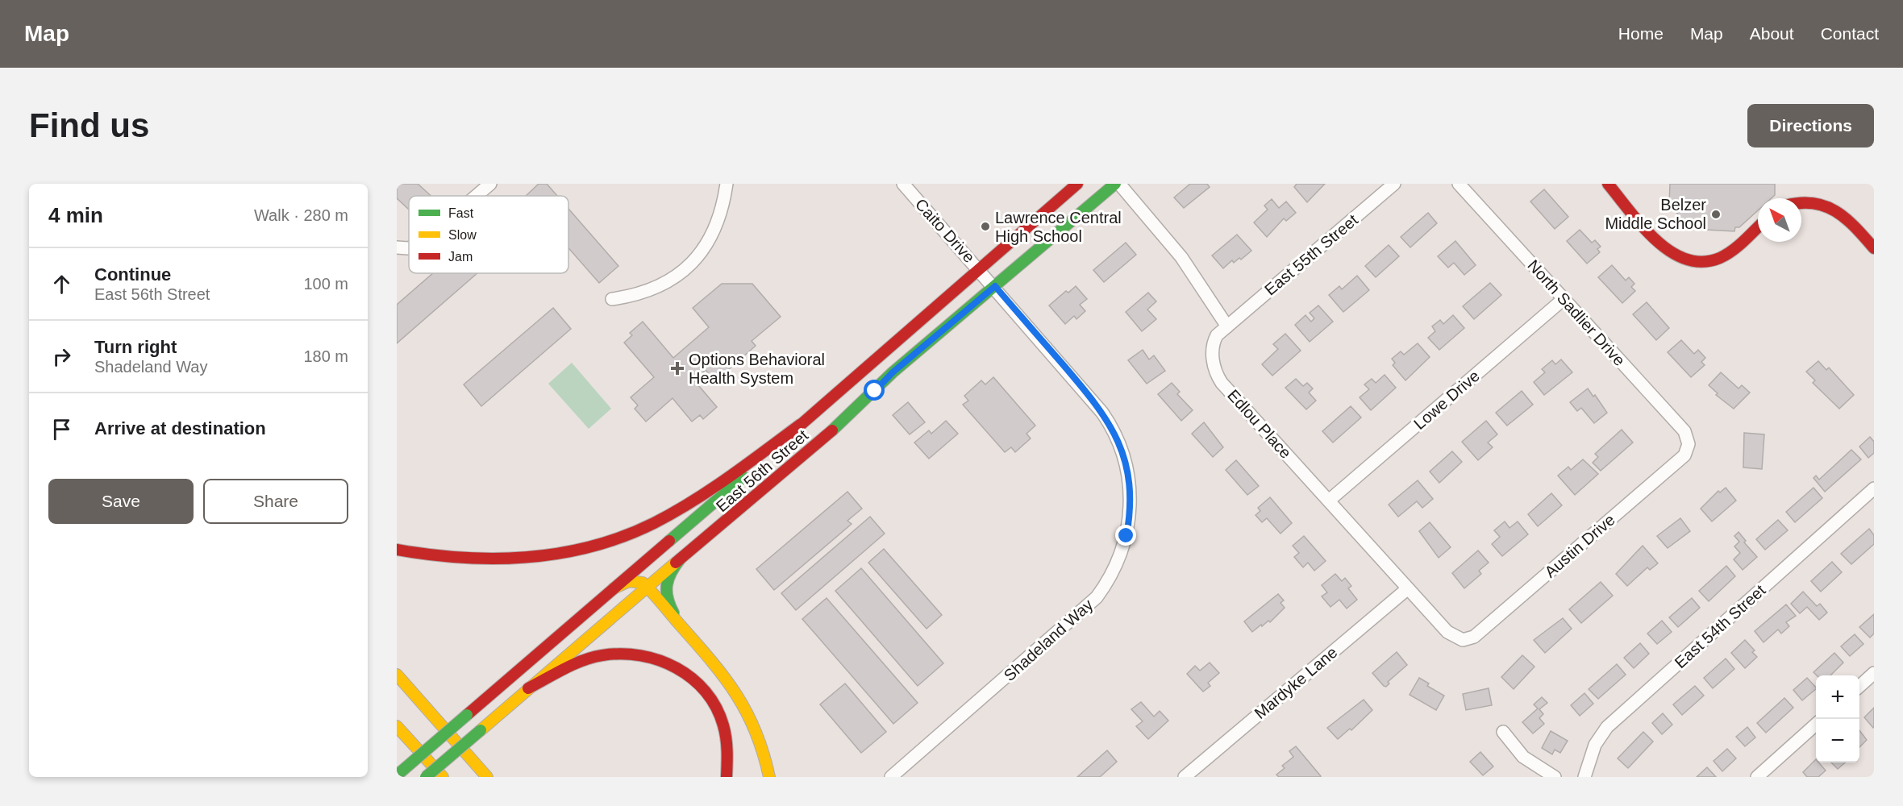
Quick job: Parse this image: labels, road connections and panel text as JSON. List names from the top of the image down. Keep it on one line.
{"streets":{"main road":["East 56th Street"],"street":["Caito Drive","East 55th Street","North Sadlier Drive","Lowe Drive","Edlou Place","Austin Drive","East 54th Street","Shadeland Way","Mardyke Lane"]},"crossings":[["Caito Drive","East 56th Street"],["Caito Drive","Shadeland Way"],["East 55th Street","Edlou Place"],["North Sadlier Drive","Lowe Drive"],["North Sadlier Drive","Austin Drive"],["Lowe Drive","Edlou Place"],["Edlou Place","Austin Drive"],["Edlou Place","Mardyke Lane"],["East 56th Street","Shadeland Way"]],"places":{"other":["Belzer Middle School","Lawrence Central High School"],"health":["Options Behavioral Health System"]},"legend":["Fast","Slow","Jam"],"north":"top left","page":{"header":"Map","nav":["Home","Map","About","Contact"],"buttons":["Directions",["Save","Share"]],"title":"Find us","heading":["4 min","Walk · 280 m"],"list":[["Continue","East 56th Street","100 m"],["Turn right","Shadeland Way","180 m"],"Arrive at destination"],"map_buttons":["+","−"]}}
